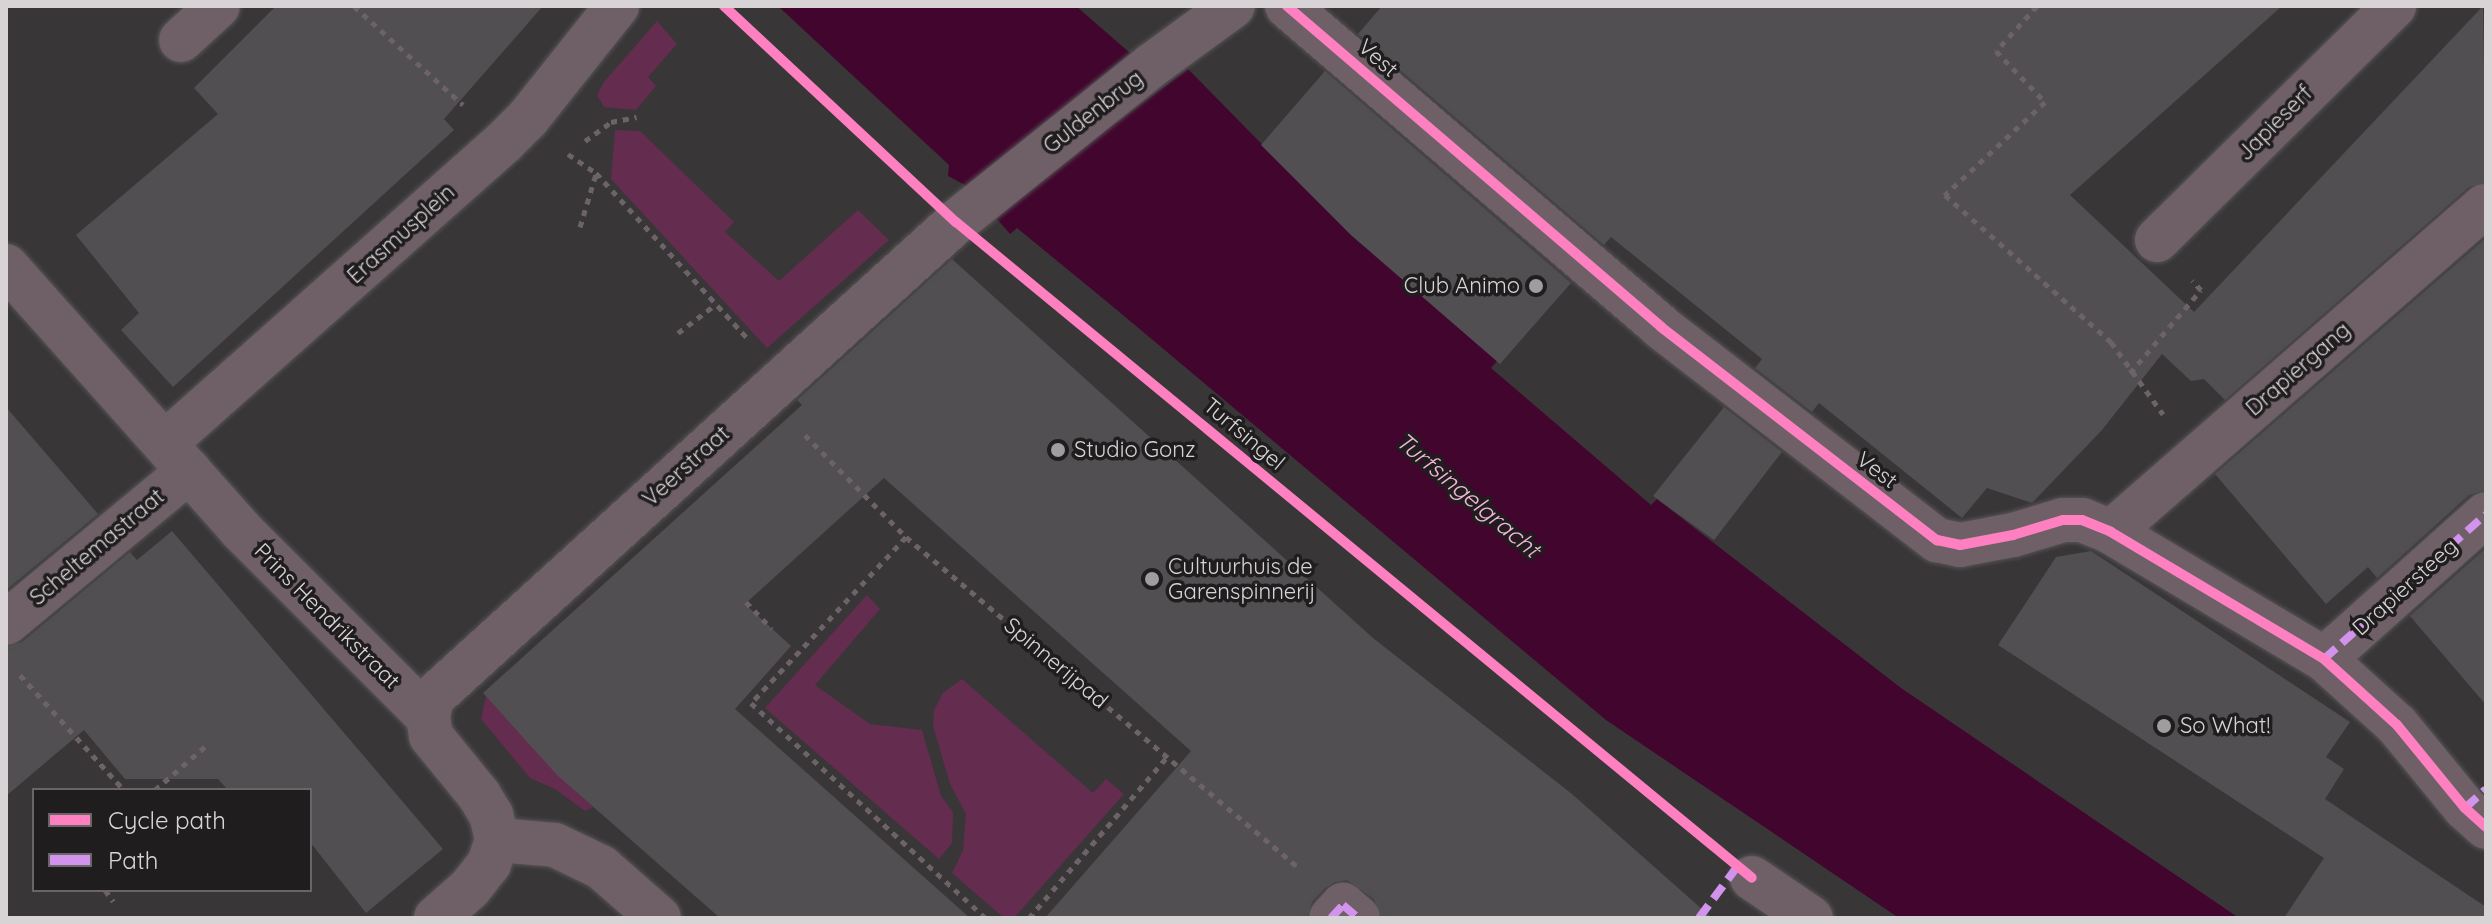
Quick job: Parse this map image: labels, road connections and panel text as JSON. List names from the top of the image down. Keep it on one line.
{"streets":{"street":["Vest","Guldenbrug","Japieserf","Erasmusplein","Drapiergang","Veerstraat","Scheltemastraat","Drapiersteeg","Prins Hendrikstraat"],"path":["Spinnerijpad"],"cycle path":["Turfsingel"]},"crossings":[["Vest","Drapiergang"],["Vest","Drapiersteeg"],["Guldenbrug","Veerstraat"],["Erasmusplein","Scheltemastraat"],["Erasmusplein","Prins Hendrikstraat"],["Erasmusplein","Spinnerijpad"],["Veerstraat","Prins Hendrikstraat"],["Veerstraat","Spinnerijpad"],["Scheltemastraat","Prins Hendrikstraat"]],"water":["Turfsingelgracht"],"places":["Club Animo","Studio Gonz","Cultuurhuis de Garenspinnerij","So What!"],"legend":["Cycle path","Path"]}
